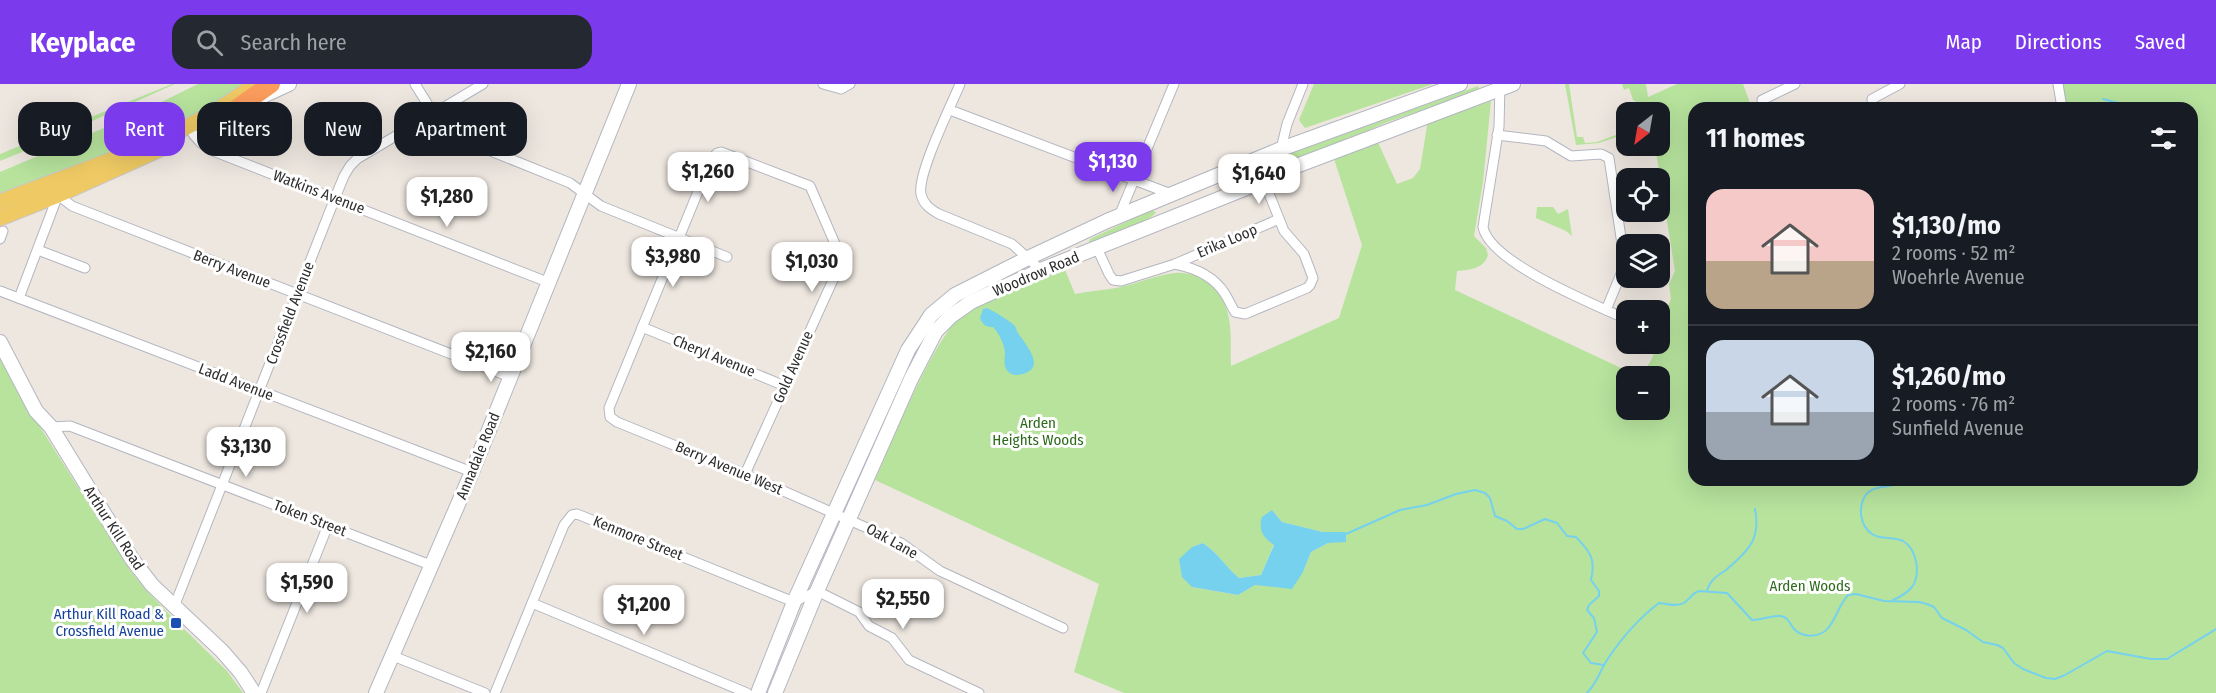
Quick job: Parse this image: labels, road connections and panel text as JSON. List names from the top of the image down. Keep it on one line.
{"streets":{"street":["Watkins Avenue","Erika Loop","Berry Avenue","Woodrow Road","Crossfield Avenue","Cheryl Avenue","Gold Avenue","Ladd Avenue","Annadale Road","Berry Avenue West","Token Street","Arthur Kill Road","Kenmore Street","Oak Lane"]},"crossings":[["Watkins Avenue","Crossfield Avenue"],["Watkins Avenue","Annadale Road"],["Erika Loop","Woodrow Road"],["Berry Avenue","Crossfield Avenue"],["Berry Avenue","Annadale Road"],["Woodrow Road","Berry Avenue West"],["Woodrow Road","Kenmore Street"],["Woodrow Road","Oak Lane"],["Crossfield Avenue","Ladd Avenue"],["Crossfield Avenue","Token Street"],["Crossfield Avenue","Arthur Kill Road"],["Cheryl Avenue","Gold Avenue"],["Cheryl Avenue","Berry Avenue West"],["Gold Avenue","Berry Avenue West"],["Ladd Avenue","Annadale Road"],["Annadale Road","Token Street"],["Berry Avenue West","Oak Lane"],["Token Street","Arthur Kill Road"]],"parks":["Arden Heights Woods","Arden Woods"],"places":{"transit":["Arthur Kill Road & Crossfield Avenue"]},"north":"bottom left","page":{"header":"Keyplace","search":"Search here","nav":["Map","Directions","Saved"],"map_buttons":["+","−"],"chip":["Buy","Rent","Filters","New","Apartment"],"heading":"11 homes","price":["$1,130","$1,260","$1,640","$1,280","$3,980","$1,030","$2,160","$3,130","$1,590","$2,550","$1,200"],"list":[{"name":"$1,130/mo","note":"2 rooms · 52 m² · Woehrle Avenue"},{"name":"$1,260/mo","note":"2 rooms · 76 m² · Sunfield Avenue"}]}}
